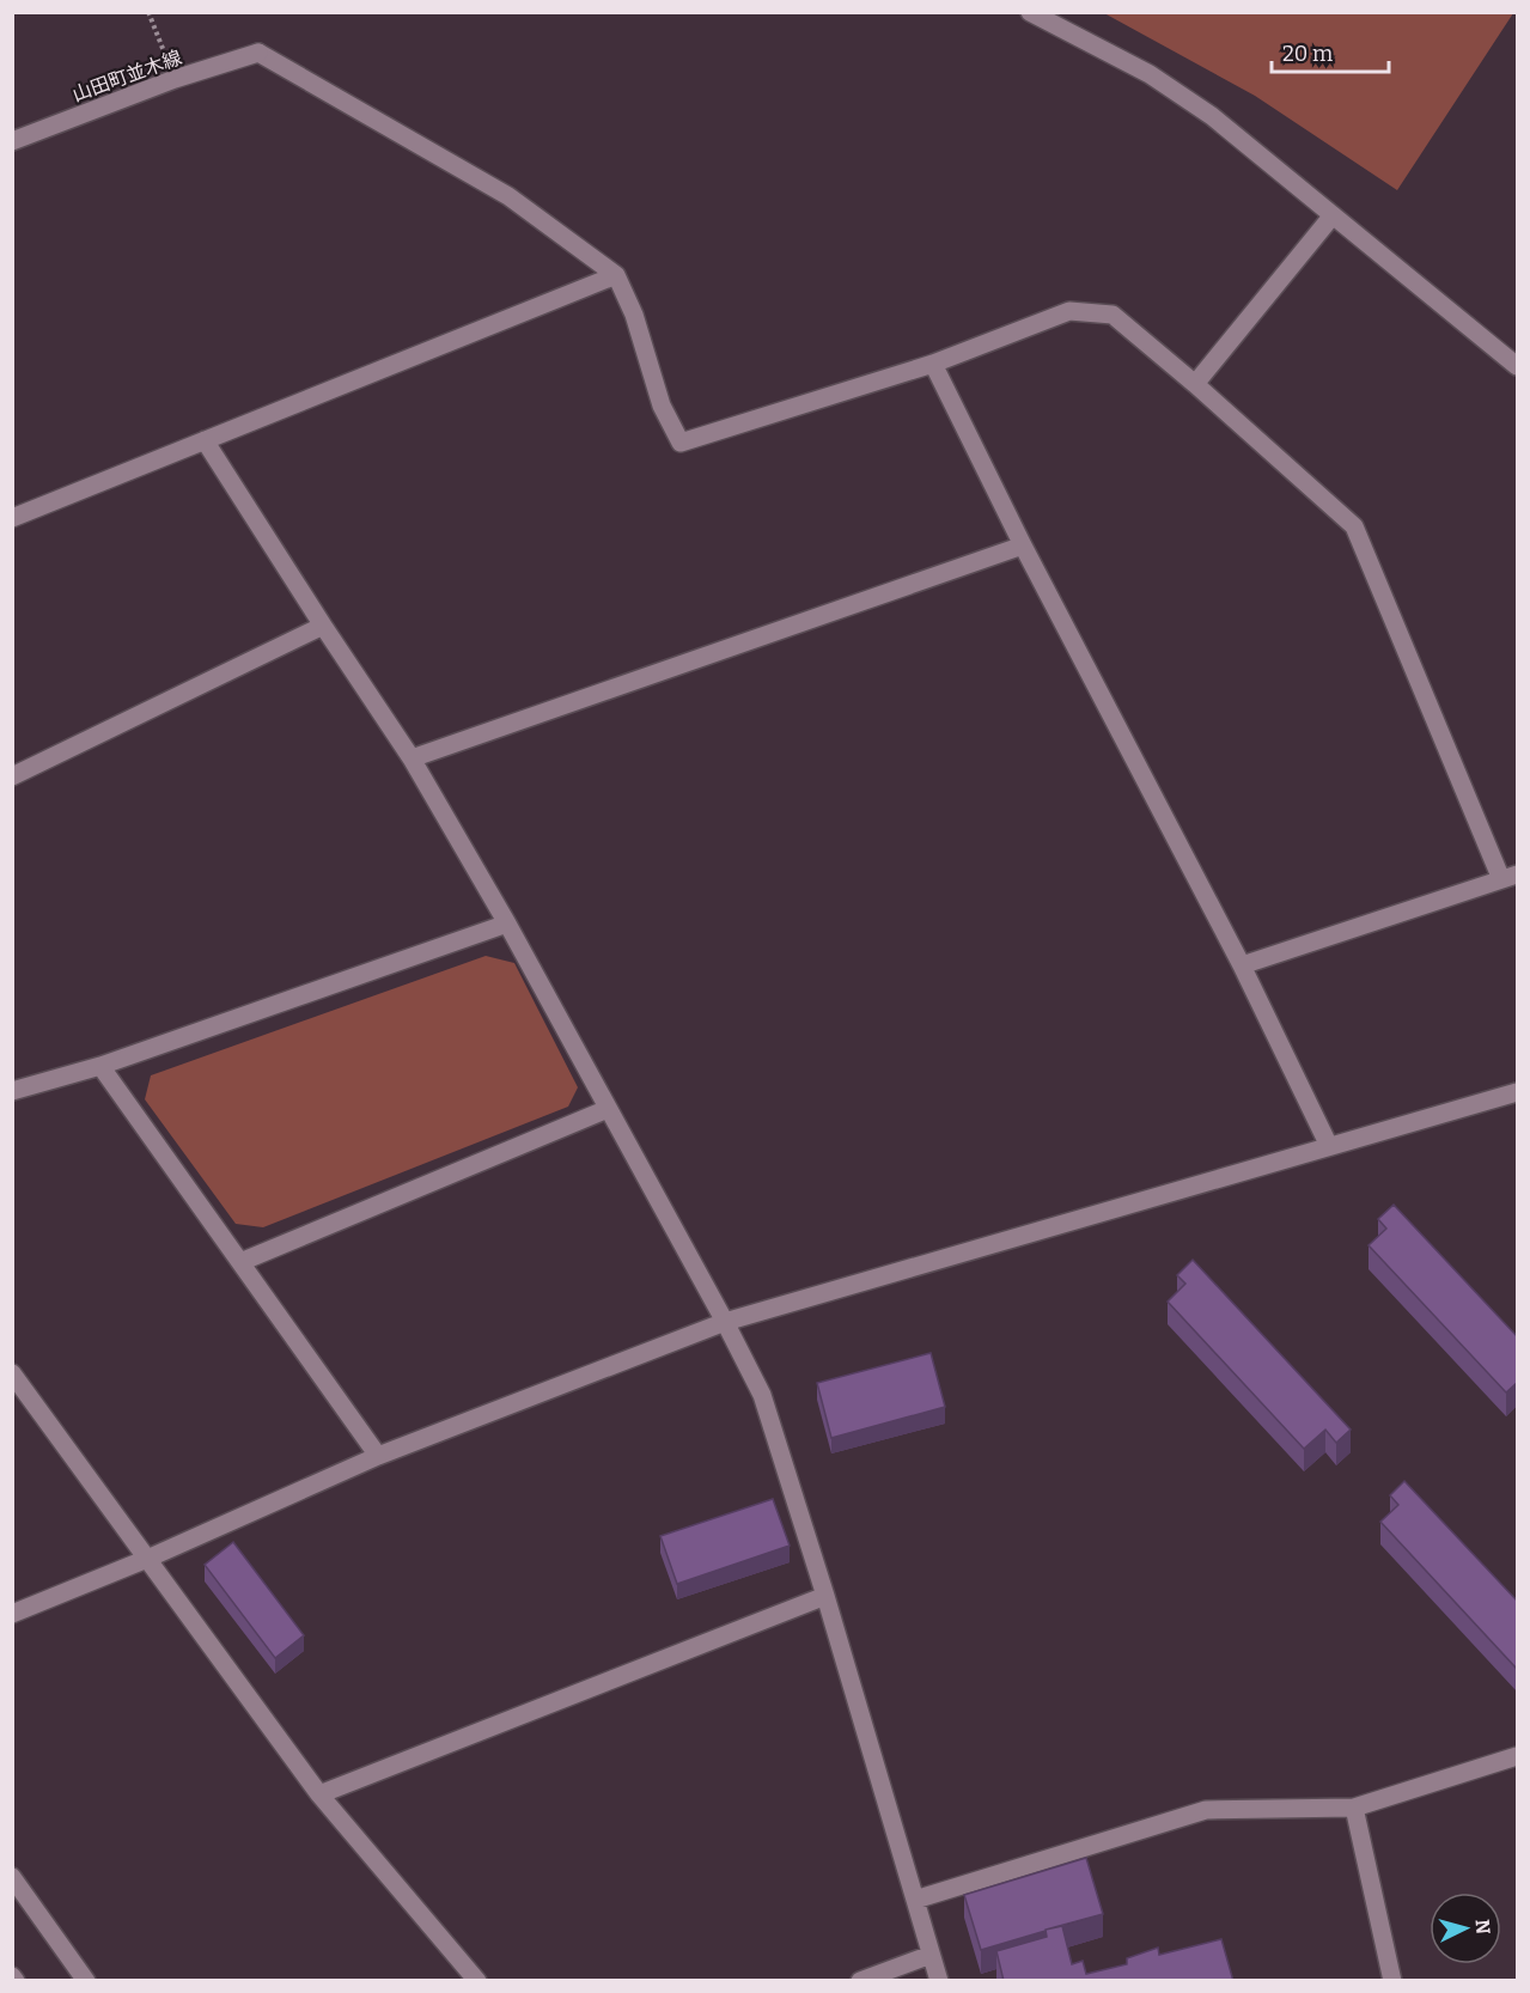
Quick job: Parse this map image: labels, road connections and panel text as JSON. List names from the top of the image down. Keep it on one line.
{"streets":{"street":["山田町並木線"]},"scale_bar":"20 m","north":"right"}
